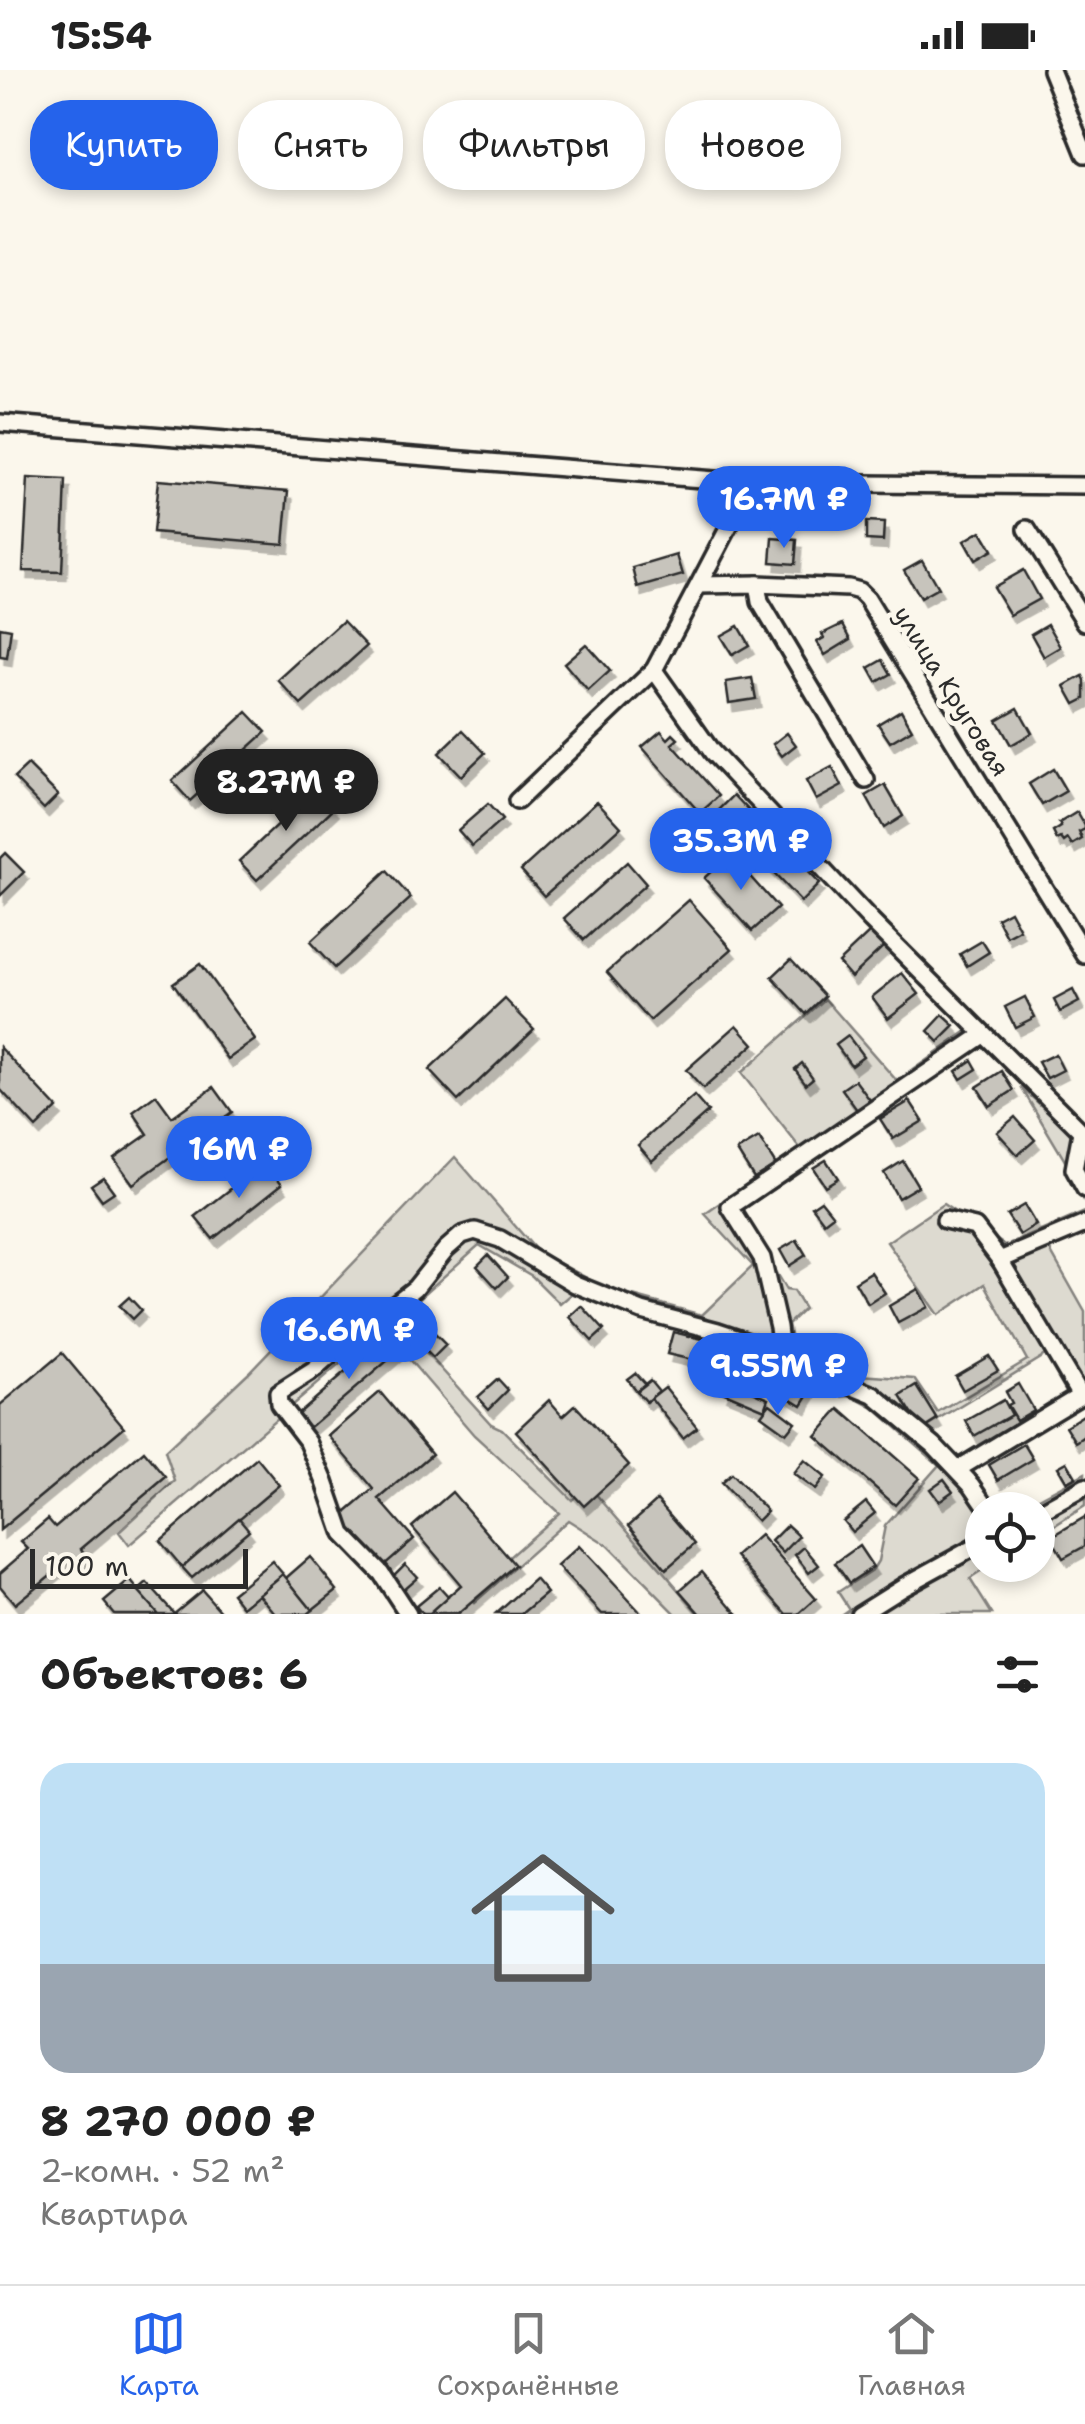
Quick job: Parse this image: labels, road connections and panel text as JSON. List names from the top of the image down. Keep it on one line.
{"streets":{"street":["улица Круговая"]},"scale_bar":"100 m","page":{"status":"15:54","chip":["Купить","Снять","Фильтры","Новое"],"price":["16.7M ₽","8.27M ₽","35.3M ₽","16M ₽","16.6M ₽","9.55M ₽"],"scale":"100 m","heading":"Объектов: 6","list":[{"name":"8 270 000 ₽","note":"2-комн. · 52 m² · Квартира"}],"tabs":["Карта","Сохранённые","Главная"]}}
